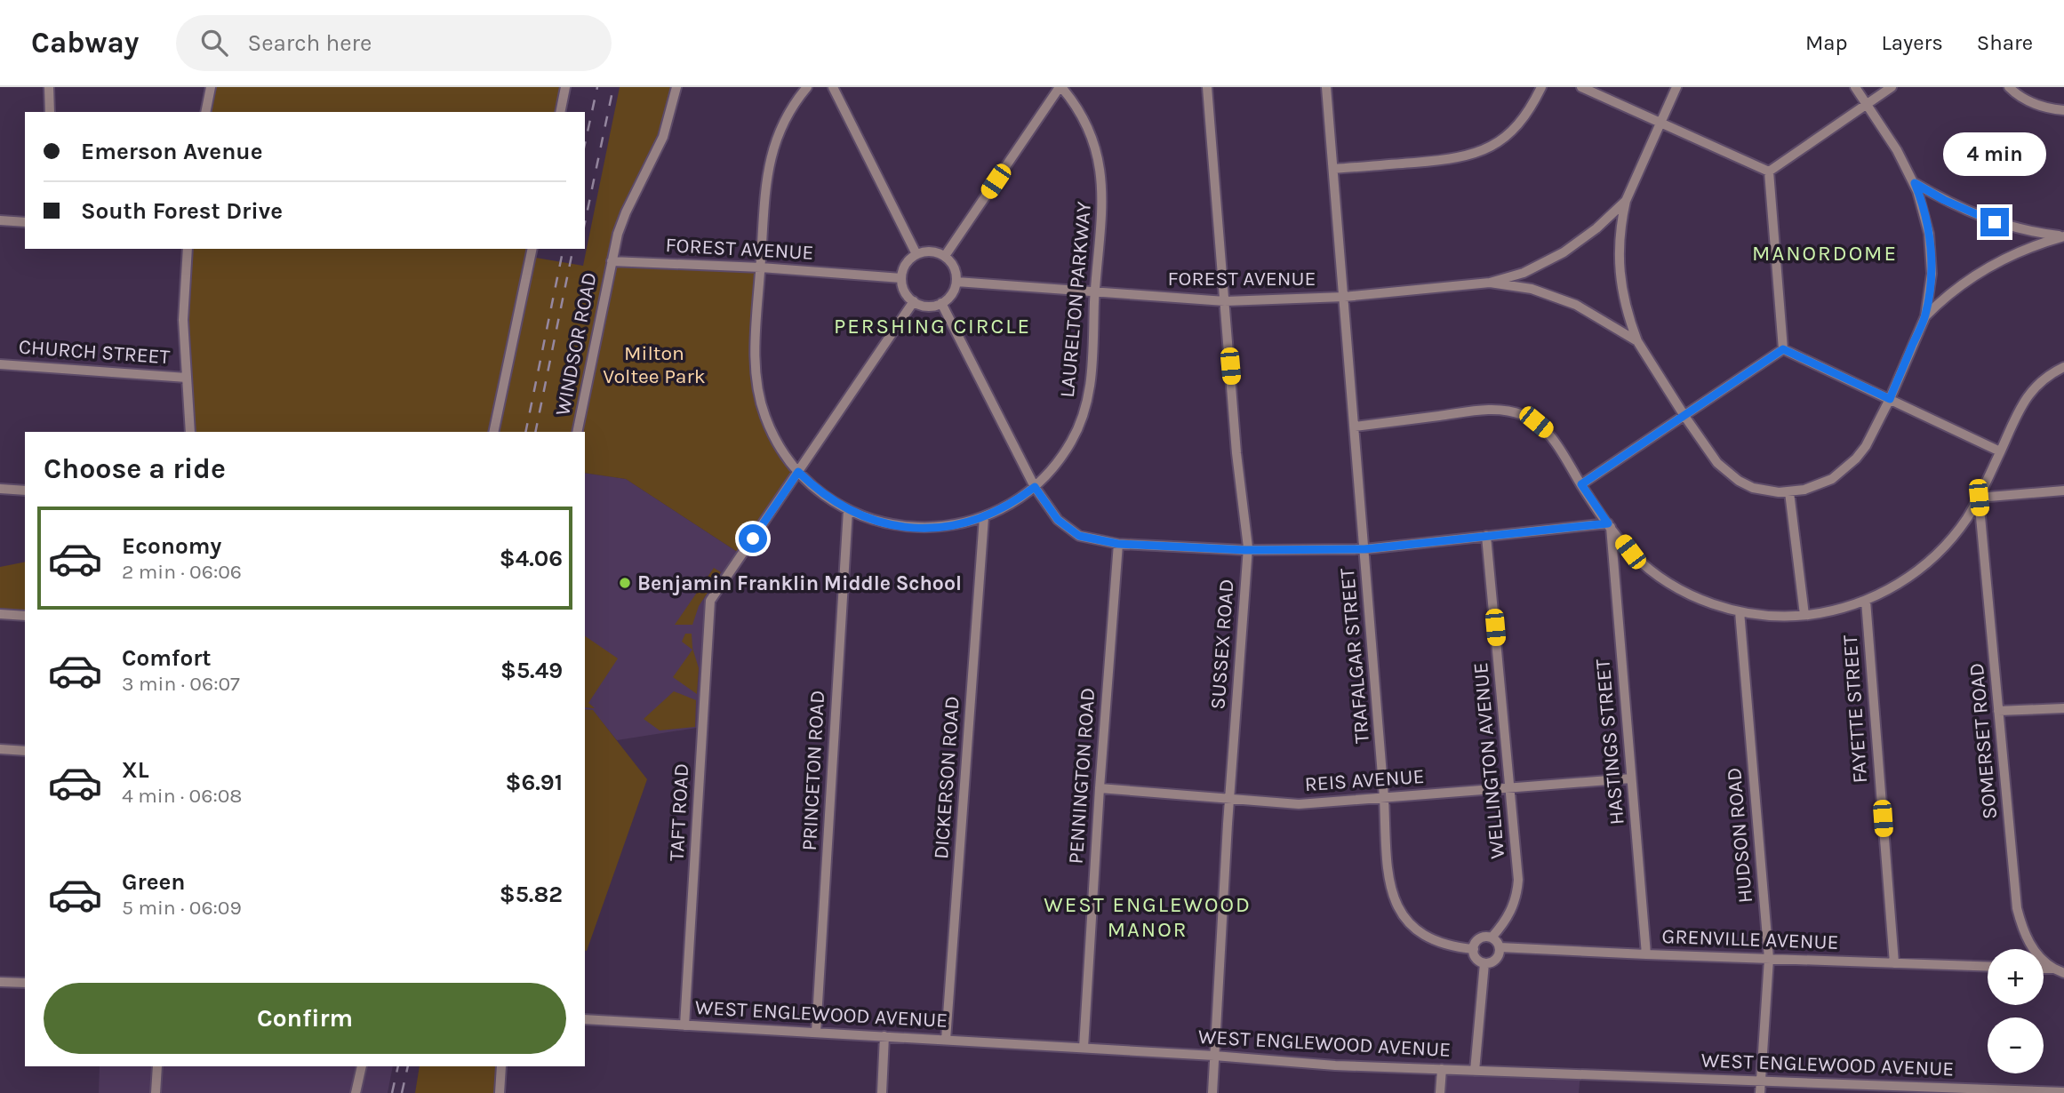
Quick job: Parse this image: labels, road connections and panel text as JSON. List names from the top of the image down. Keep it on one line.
{"streets":{"street":["FOREST AVENUE","LAURELTON PARKWAY","WINDSOR ROAD","CHURCH STREET","SUSSEX ROAD","TRAFALGAR STREET","FAYETTE STREET","SOMERSET ROAD","HASTINGS STREET","WELLINGTON AVENUE","PRINCETON ROAD","PENNINGTON ROAD","DICKERSON ROAD","REIS AVENUE","TAFT ROAD","HUDSON ROAD","GRENVILLE AVENUE","WEST ENGLEWOOD AVENUE"]},"crossings":[["FOREST AVENUE","LAURELTON PARKWAY"],["FOREST AVENUE","WINDSOR ROAD"],["FOREST AVENUE","SUSSEX ROAD"],["FOREST AVENUE","TRAFALGAR STREET"],["LAURELTON PARKWAY","PRINCETON ROAD"],["LAURELTON PARKWAY","DICKERSON ROAD"],["LAURELTON PARKWAY","TAFT ROAD"],["SUSSEX ROAD","REIS AVENUE"],["SUSSEX ROAD","WEST ENGLEWOOD AVENUE"],["TRAFALGAR STREET","WELLINGTON AVENUE"],["TRAFALGAR STREET","REIS AVENUE"],["TRAFALGAR STREET","GRENVILLE AVENUE"],["FAYETTE STREET","GRENVILLE AVENUE"],["HASTINGS STREET","REIS AVENUE"],["HASTINGS STREET","GRENVILLE AVENUE"],["WELLINGTON AVENUE","REIS AVENUE"],["WELLINGTON AVENUE","GRENVILLE AVENUE"],["PRINCETON ROAD","WEST ENGLEWOOD AVENUE"],["PENNINGTON ROAD","REIS AVENUE"],["PENNINGTON ROAD","WEST ENGLEWOOD AVENUE"],["DICKERSON ROAD","WEST ENGLEWOOD AVENUE"],["TAFT ROAD","WEST ENGLEWOOD AVENUE"],["HUDSON ROAD","GRENVILLE AVENUE"],["HUDSON ROAD","WEST ENGLEWOOD AVENUE"]],"districts":["MANORDOME","PERSHING CIRCLE","WEST ENGLEWOOD MANOR"],"parks":["Milton Voltee Park"],"places":["Benjamin Franklin Middle School"],"page":{"header":"Cabway","search":"Search here","nav":["Map","Layers","Share"],"banner":["Emerson Avenue","South Forest Drive"],"bubble":"4 min","heading":"Choose a ride","list":[{"name":"Economy","note":"2 min · 06:06","value":"$4.06"},{"name":"Comfort","note":"3 min · 06:07","value":"$5.49"},{"name":"XL","note":"4 min · 06:08","value":"$6.91"},{"name":"Green","note":"5 min · 06:09","value":"$5.82"}],"map_buttons":["+","−"],"buttons":"Confirm"}}
